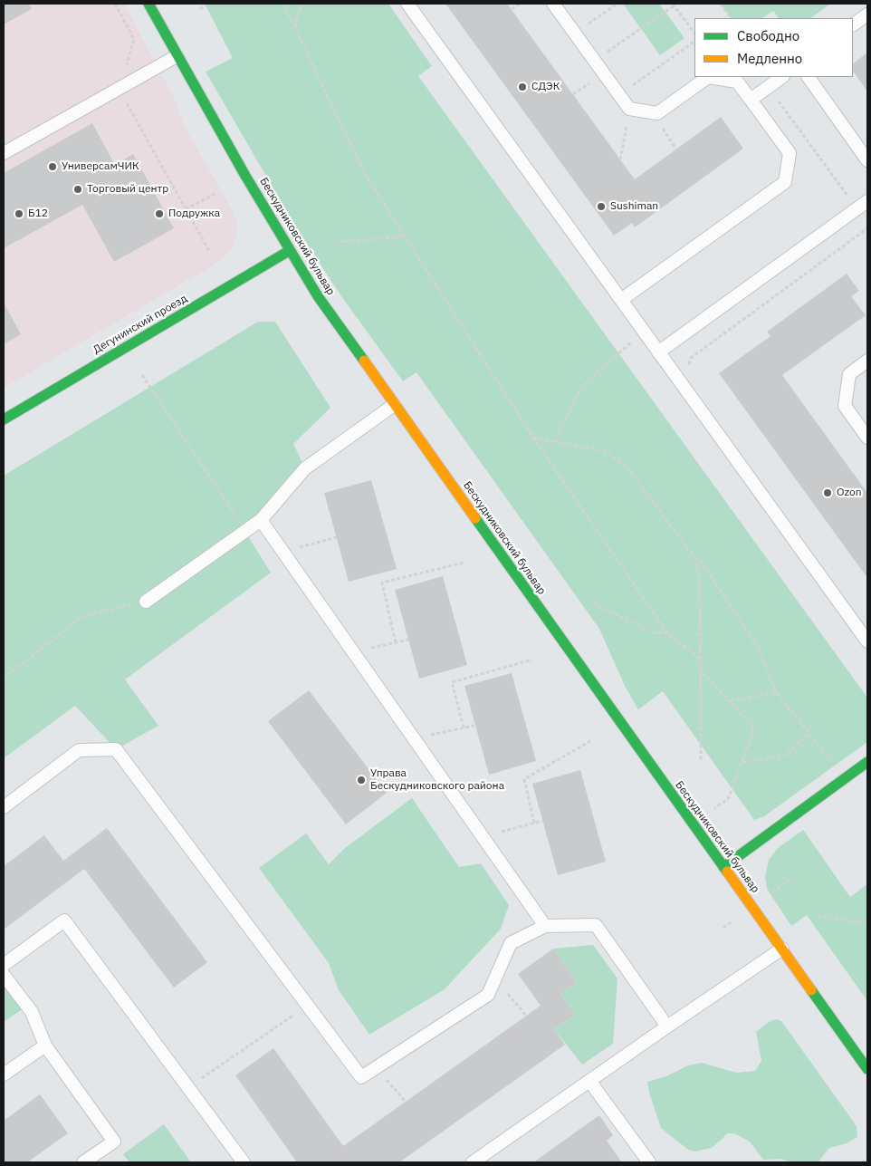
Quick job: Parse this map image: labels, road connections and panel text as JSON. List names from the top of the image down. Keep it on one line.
{"streets":{"street":["Бескудниковский бульвар","Дегунинский проезд"]},"crossings":[["Бескудниковский бульвар","Дегунинский проезд"]],"places":["СДЭК","УниверсамЧИК","Торговый центр","Sushiman","Б12","Подружка","Ozon","Управа Бескудниковского района"],"legend":["Свободно","Медленно"]}
